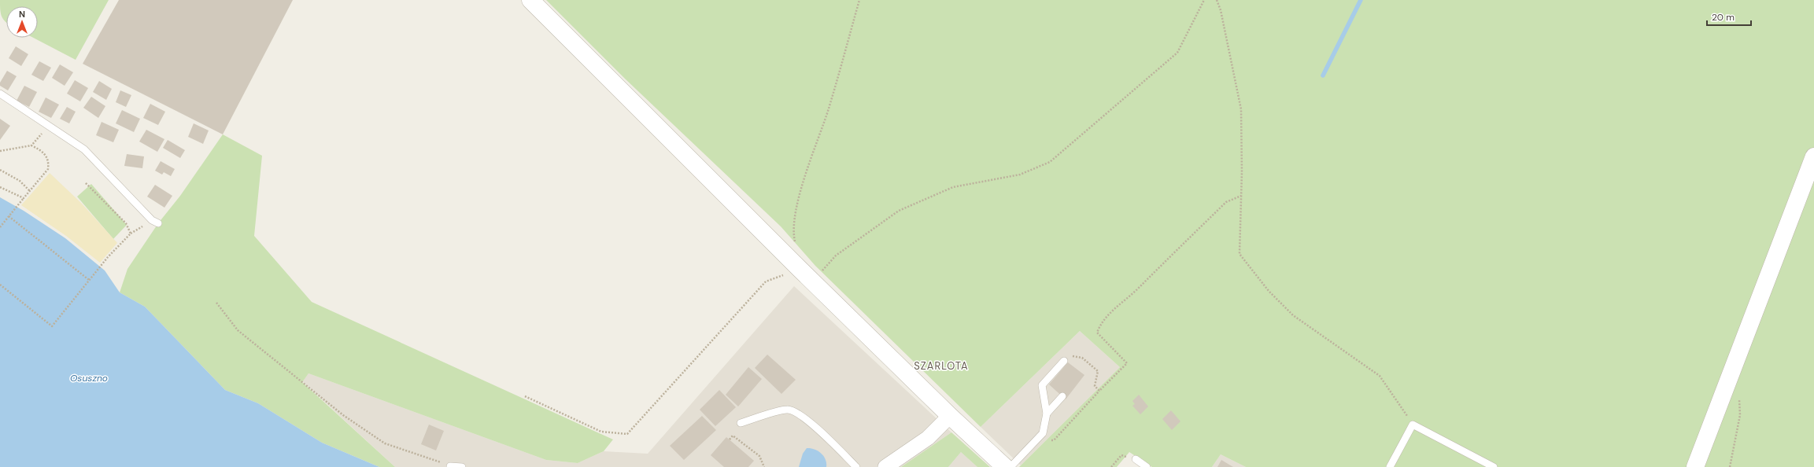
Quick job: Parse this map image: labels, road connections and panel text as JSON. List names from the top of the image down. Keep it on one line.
{"districts":["SZARLOTA"],"water":["Osuszno"],"scale_bar":"20 m","north":"top"}
